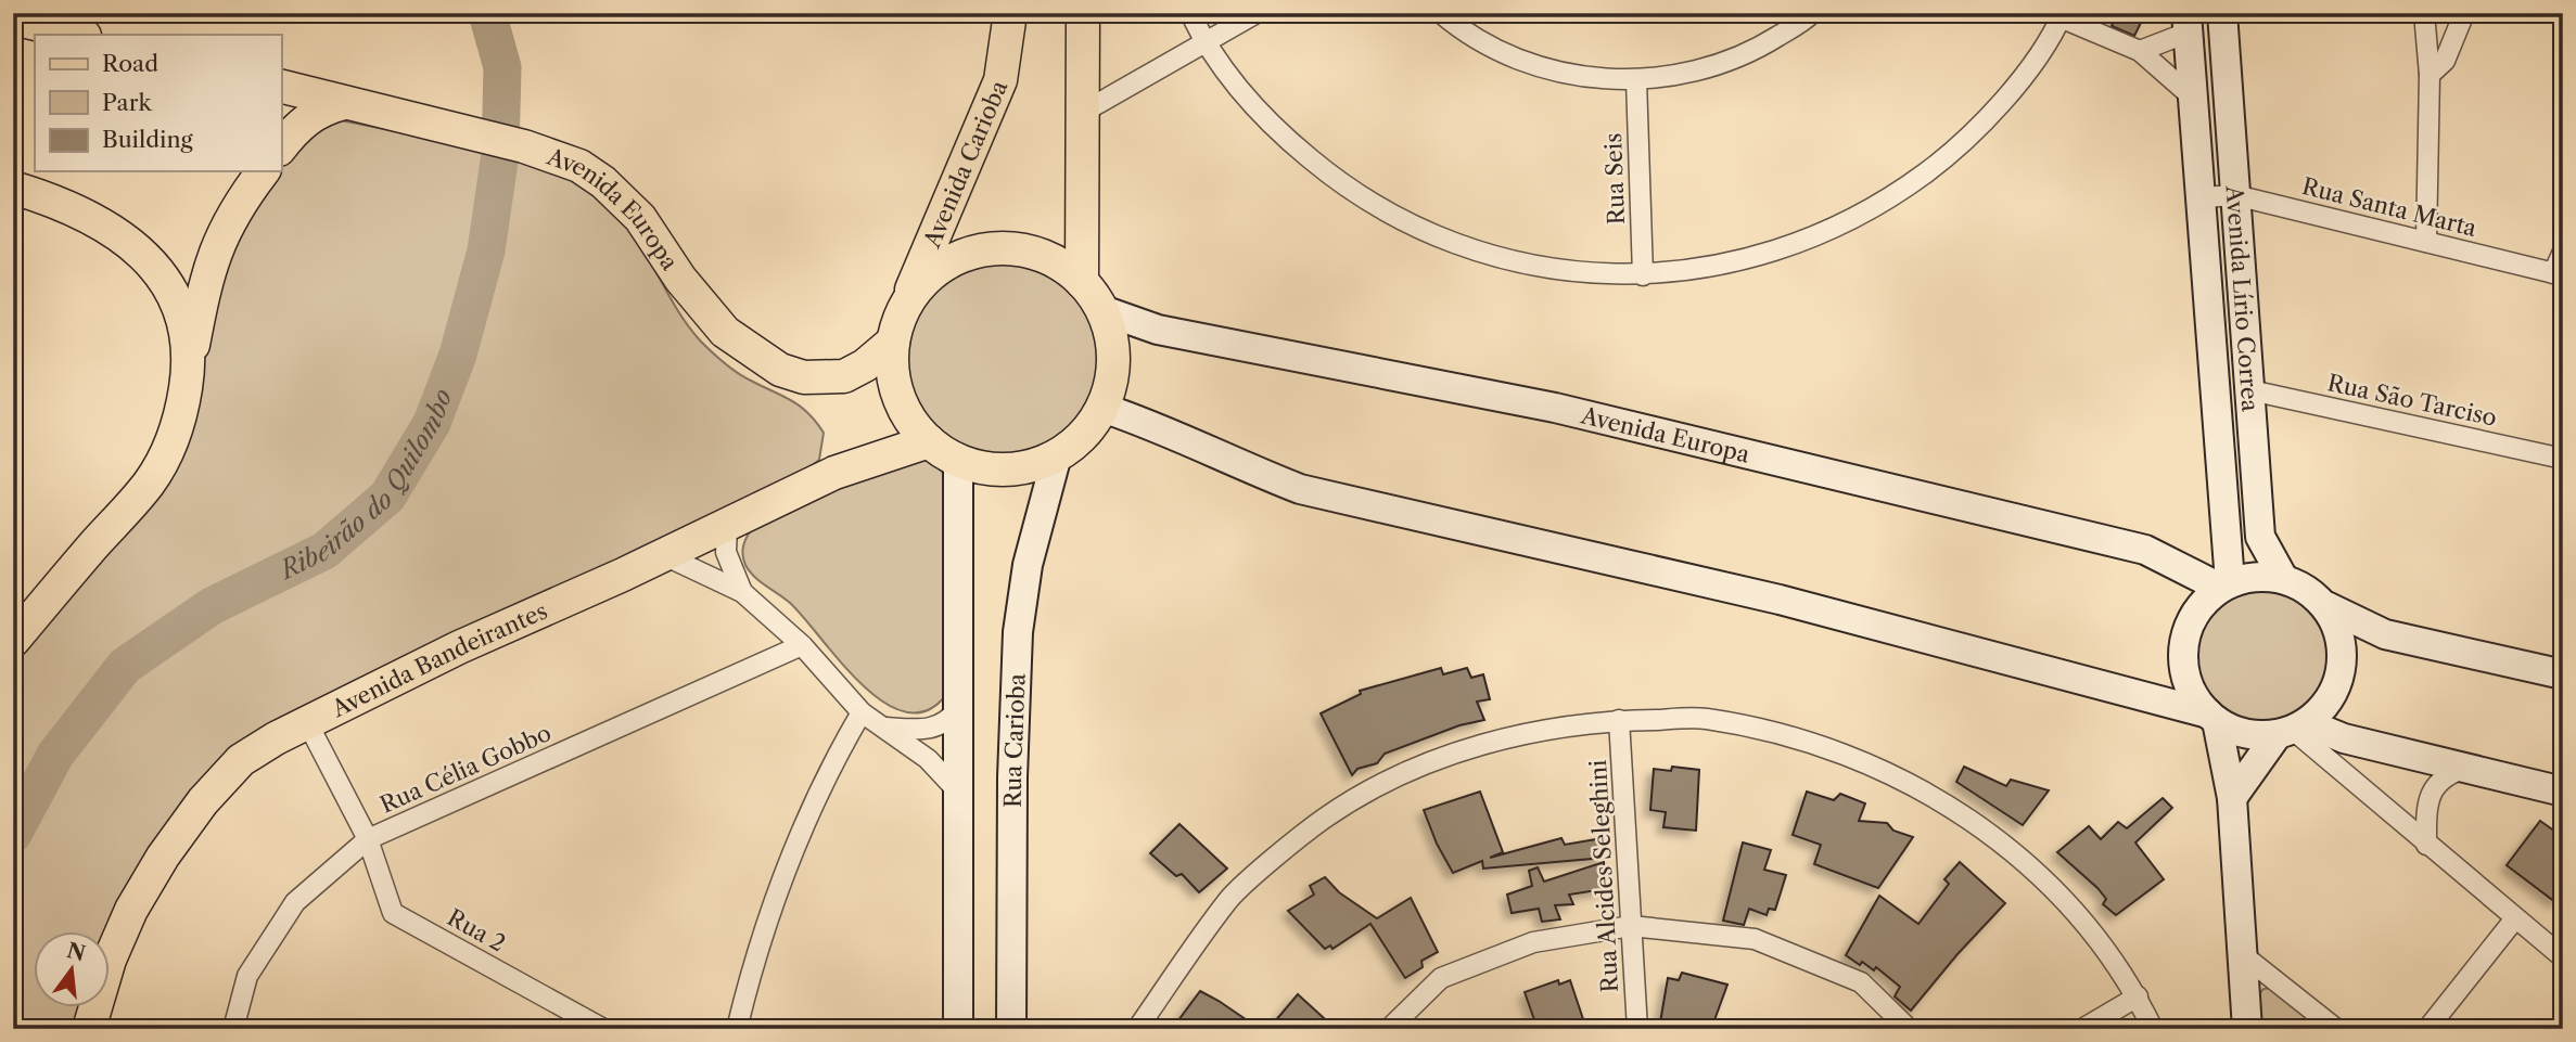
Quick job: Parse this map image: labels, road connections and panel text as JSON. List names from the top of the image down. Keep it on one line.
{"streets":{"main road":["Avenida Carioba","Avenida Europa","Avenida Lírio Correa","Avenida Bandeirantes","Rua Carioba"],"street":["Rua Seis","Rua Santa Marta","Rua São Tarciso","Rua Célia Gobbo","Rua Alcides Seleghini","Rua 2"]},"crossings":[["Avenida Carioba","Avenida Europa"],["Avenida Carioba","Avenida Bandeirantes"],["Avenida Carioba","Rua Carioba"],["Rua Santa Marta","Avenida Lírio Correa"],["Avenida Europa","Avenida Lírio Correa"],["Avenida Europa","Avenida Bandeirantes"],["Avenida Europa","Rua Carioba"],["Avenida Lírio Correa","Rua São Tarciso"],["Avenida Bandeirantes","Rua Carioba"],["Avenida Bandeirantes","Rua 2"],["Rua Célia Gobbo","Rua 2"]],"water":["Ribeirão do Quilombo"],"legend":["Road","Park","Building"],"north":"top"}
